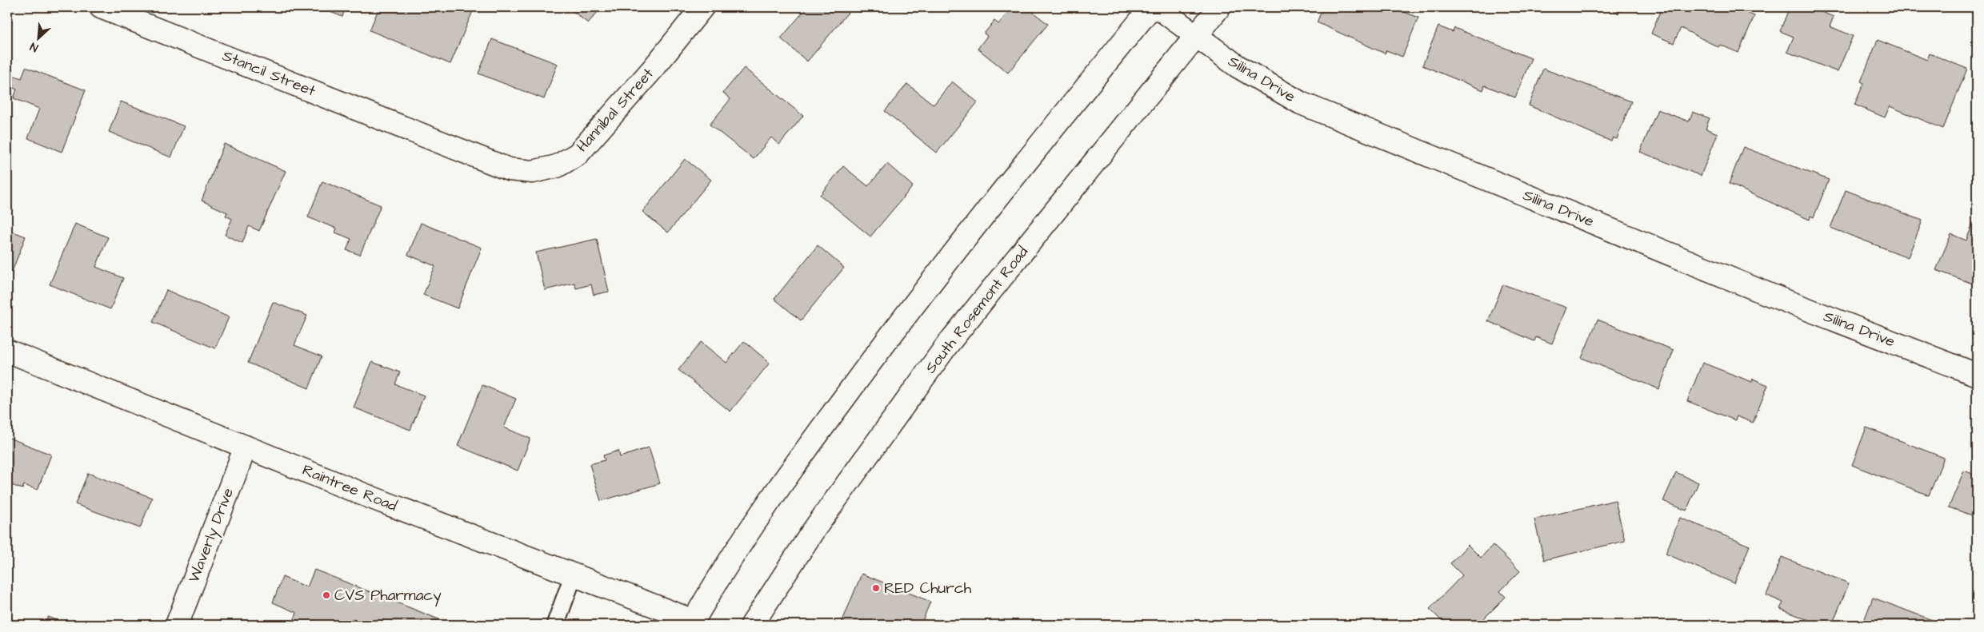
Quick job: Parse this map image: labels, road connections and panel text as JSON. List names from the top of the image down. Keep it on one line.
{"streets":{"street":["Stancil Street","Silina Drive","Hannibal Street","South Rosemont Road","Raintree Road","Waverly Drive"]},"crossings":[["Stancil Street","Hannibal Street"],["Silina Drive","South Rosemont Road"],["Raintree Road","Waverly Drive"]],"places":["RED Church","CVS Pharmacy"],"north":"bottom left"}
